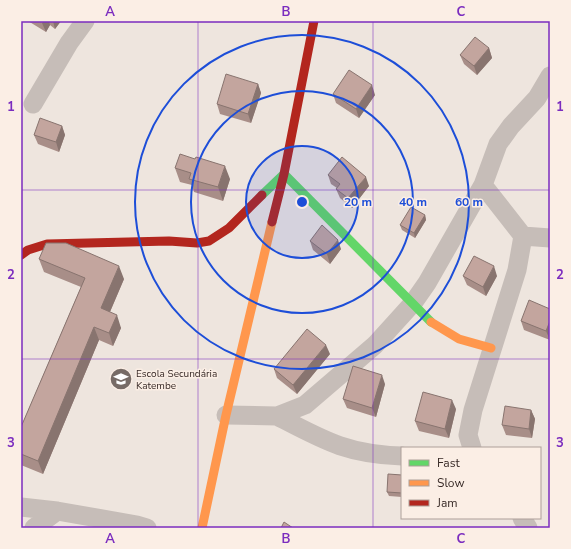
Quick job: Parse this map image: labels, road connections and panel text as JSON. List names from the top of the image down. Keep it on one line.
{"places":{"school or university":["Escola Secundária Katembe"]},"legend":["Fast","Slow","Jam"],"grid":{"columns":["A","B","C"],"rows":["1","2","3"]},"rings":["20 m","40 m","60 m"]}
